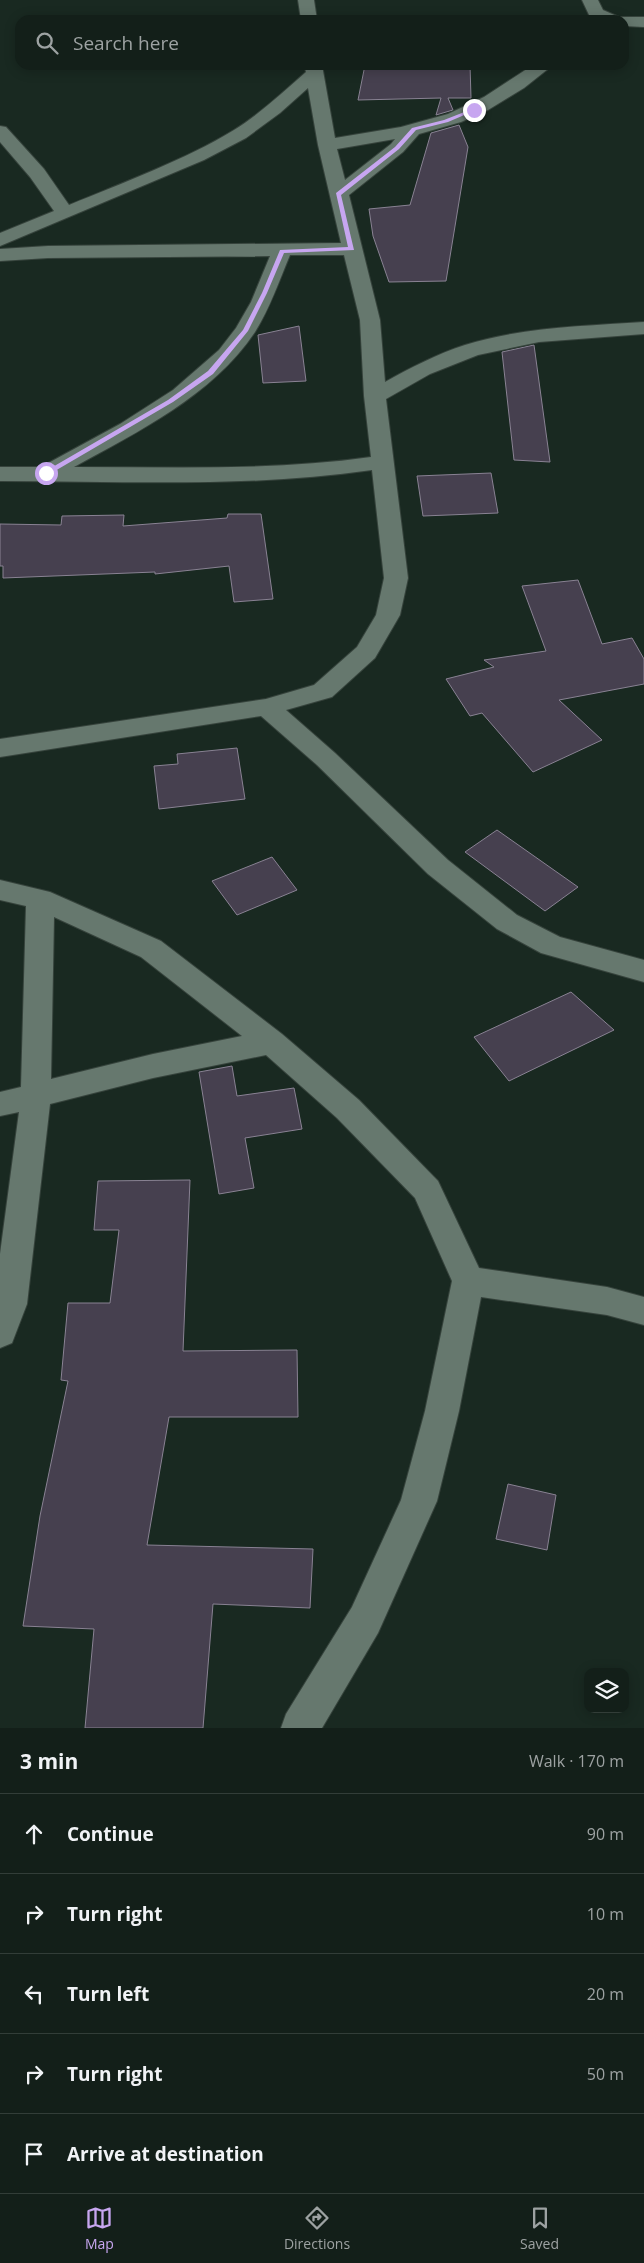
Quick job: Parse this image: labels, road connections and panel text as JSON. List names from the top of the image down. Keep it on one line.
{"page":{"search":"Search here","heading":["3 min","Walk · 170 m"],"list":[["Continue","90 m"],["Turn right","10 m"],["Turn left","20 m"],["Turn right","50 m"],"Arrive at destination"],"nav":["Map","Directions","Saved"]}}
